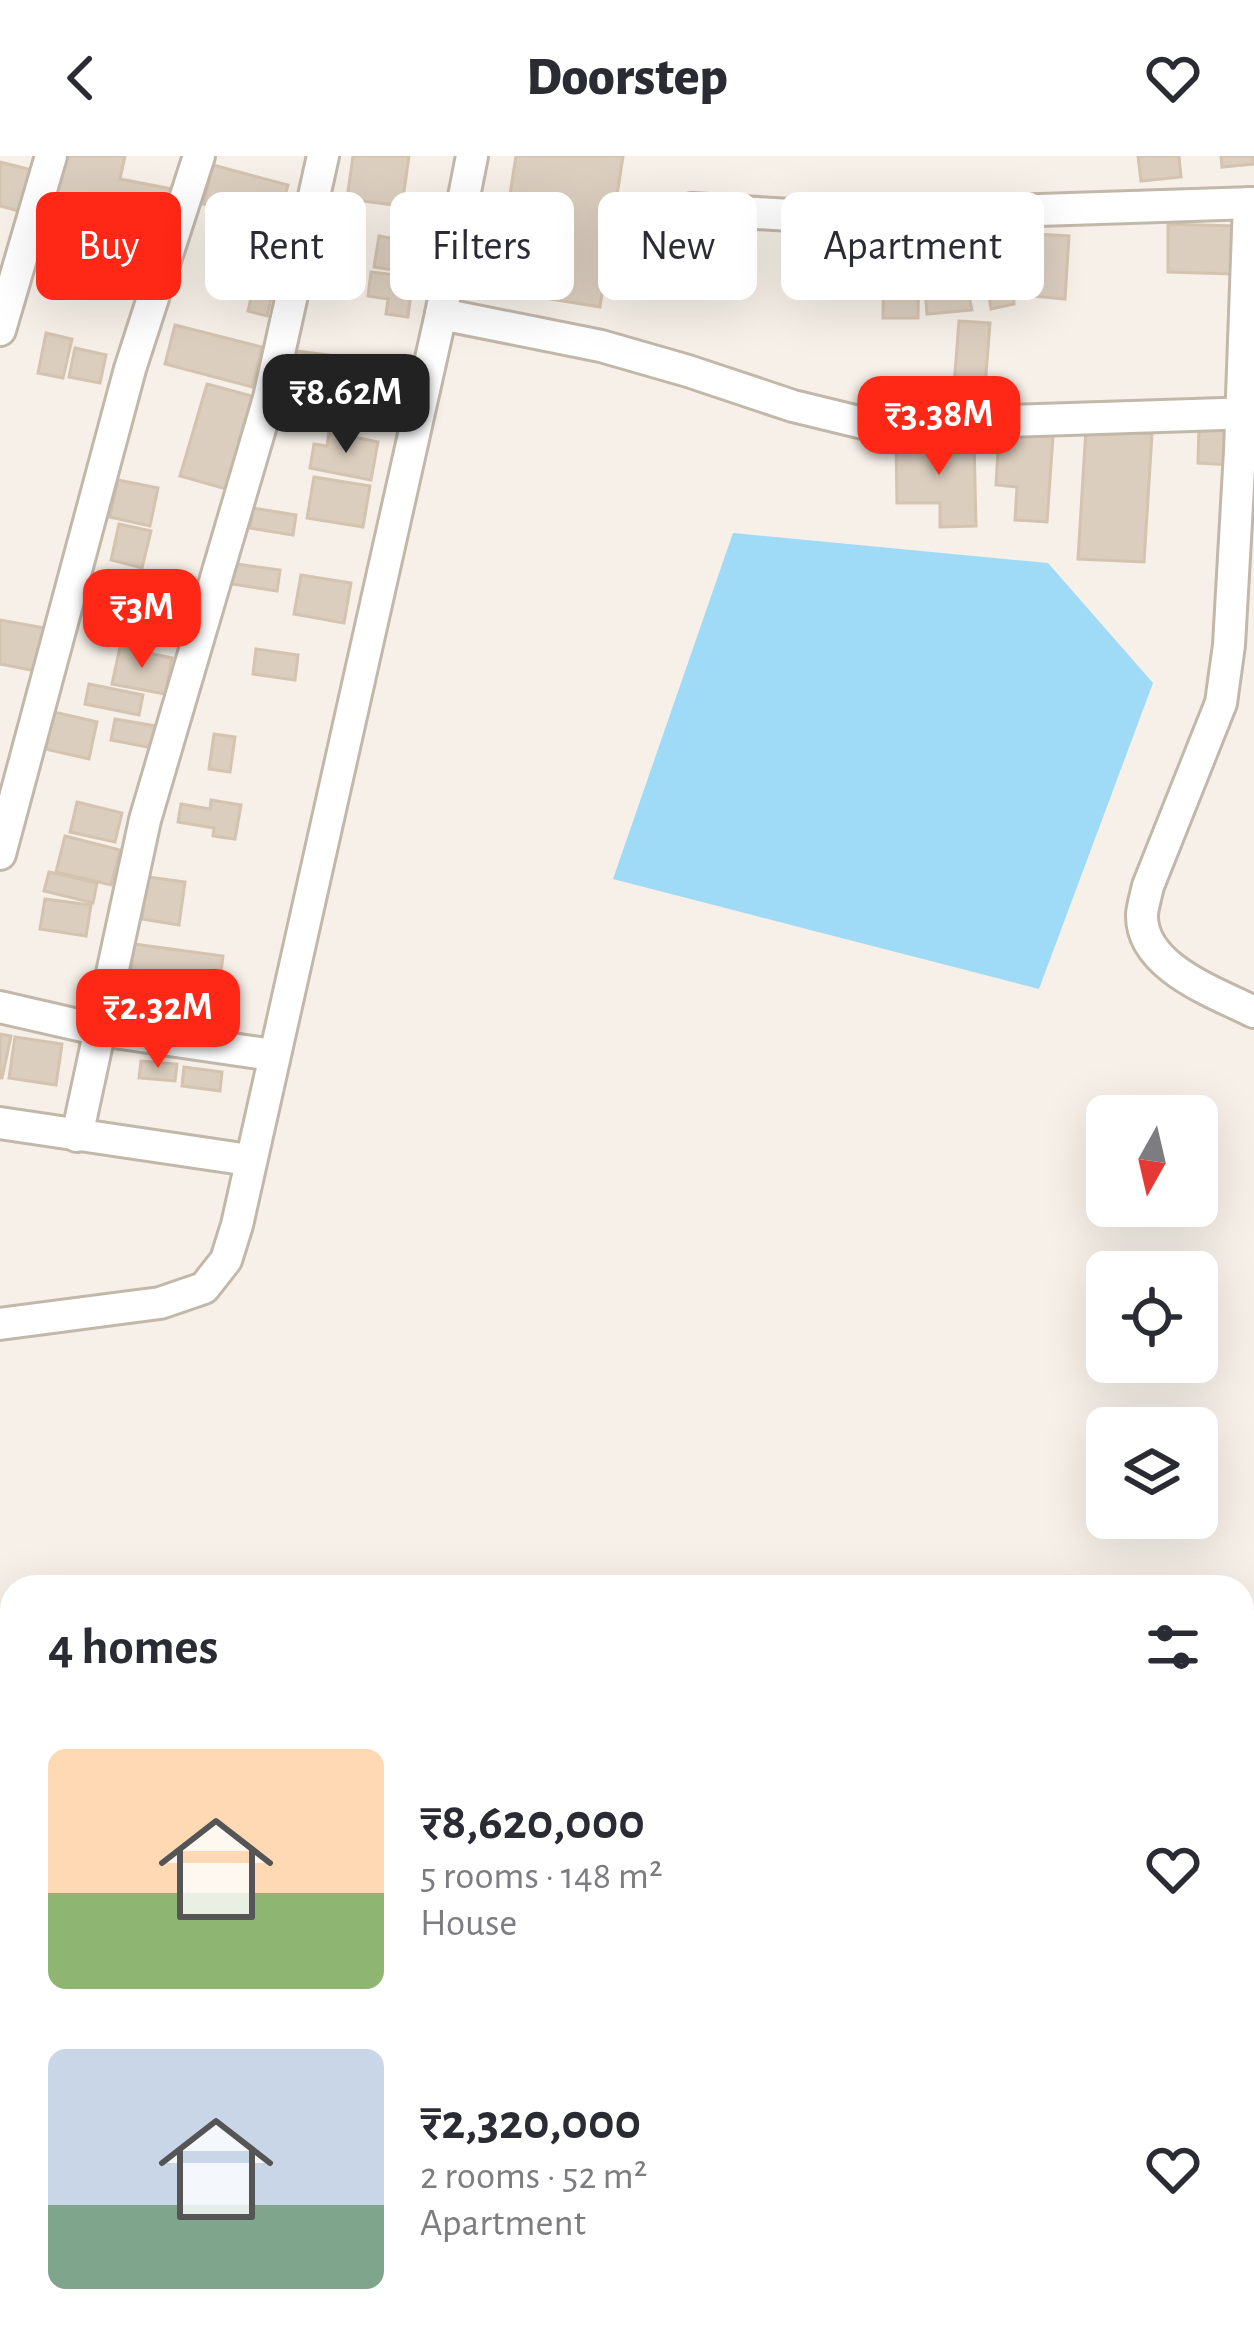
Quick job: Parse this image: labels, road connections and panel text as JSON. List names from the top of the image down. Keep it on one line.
{"north":"bottom","page":{"header":"Doorstep","chip":["Buy","Rent","Filters","New","Apartment"],"price":["₹8.62M","₹3.38M","₹3M","₹2.32M"],"heading":"4 homes","list":[{"name":"₹8,620,000","note":"5 rooms · 148 m² · House"},{"name":"₹2,320,000","note":"2 rooms · 52 m² · Apartment"}]}}
